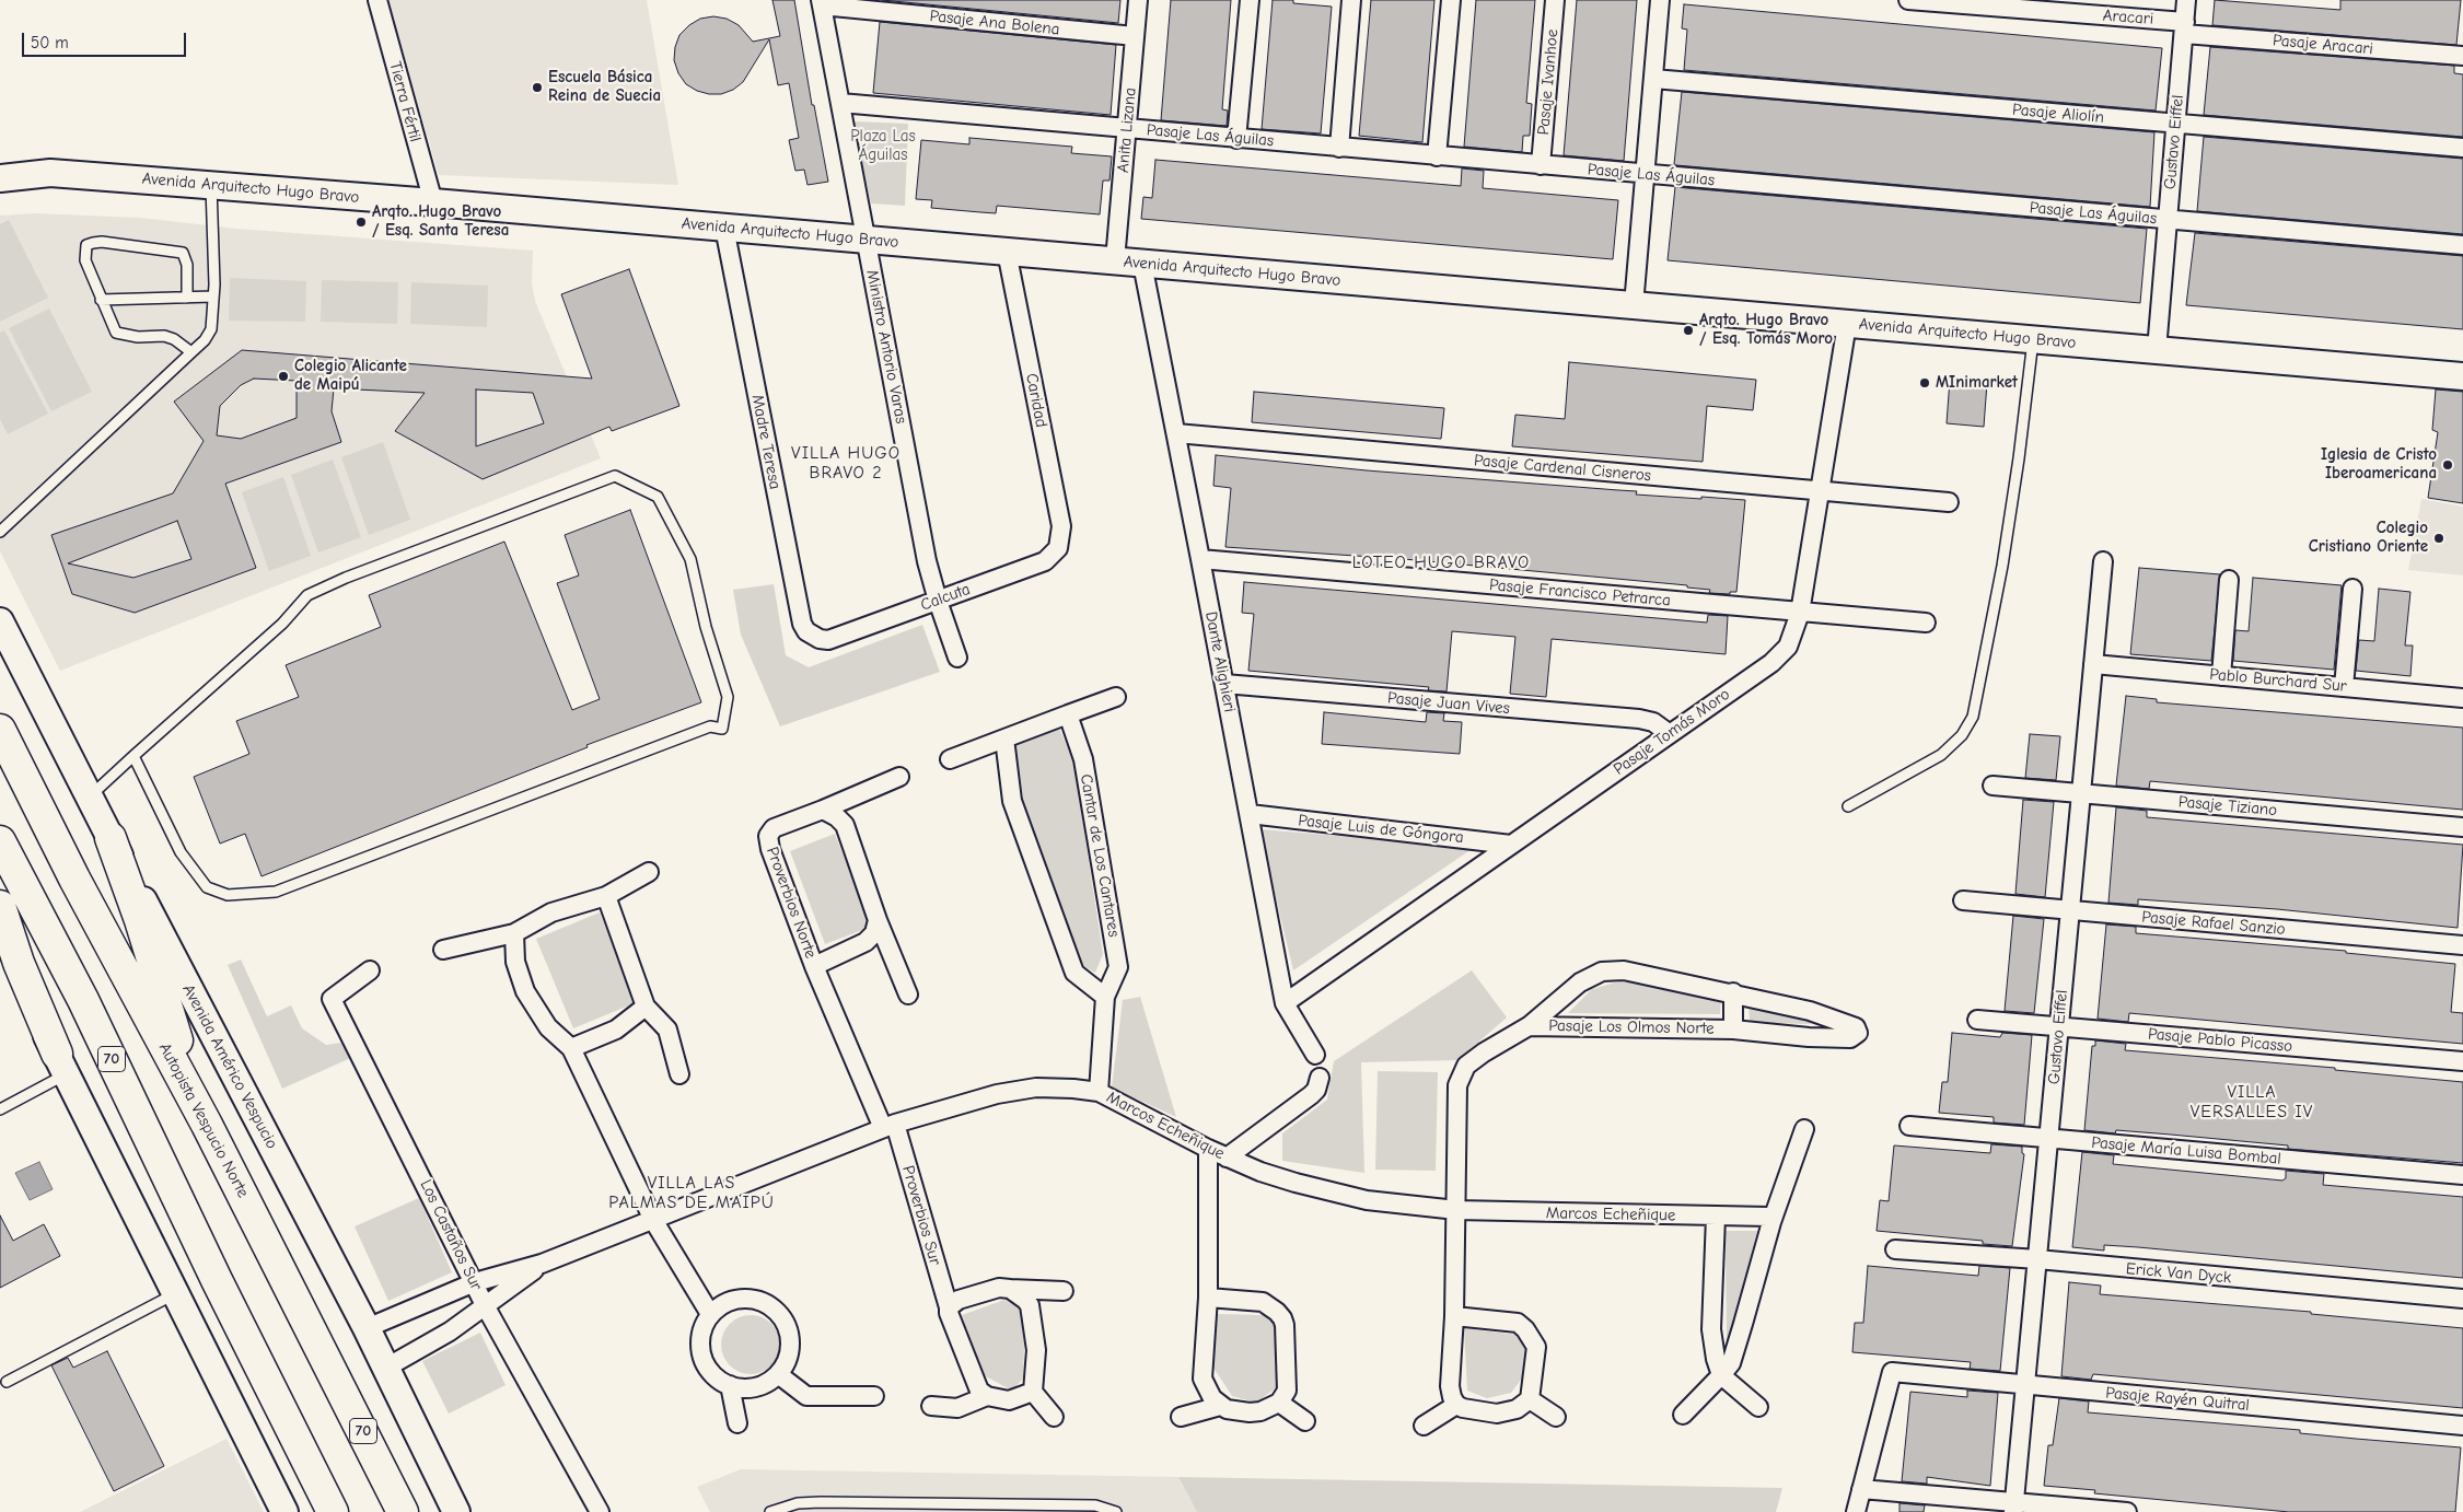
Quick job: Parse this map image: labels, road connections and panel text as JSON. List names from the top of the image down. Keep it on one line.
{"streets":{"highway":["70","Autopista Vespucio Norte"],"street":["Aracari","Pasaje Ana Bolena","Pasaje Aracari","Pasaje Ivanhoe","Tierra Fértil","Pasaje Aliolín","Anita Lizana","Pasaje Las Águilas","Gustavo Eiffel","Avenida Arquitecto Hugo Bravo","Ministro Antorio Varas","Caridad","Madre Teresa","Pasaje Cardenal Cisneros","Pasaje Francisco Petrarca","Calcuta","Dante Alighieri","Pablo Burchard Sur","Pasaje Juan Vives","Pasaje Tomás Moro","Pasaje Tiziano","Pasaje Luis de Góngora","Cantar de Los Cantares","Proverbios Norte","Pasaje Rafael Sanzio","Pasaje Los Olmos Norte","Pasaje Pablo Picasso","Avenida Américo Vespucio","Marcos Echeñique","Pasaje María Luisa Bombal","Proverbios Sur","Los Castaños Sur","Erick Van Dyck","Pasaje Rayén Quitral"]},"crossings":[["Aracari","Pasaje Aracari"],["Aracari","Gustavo Eiffel"],["Pasaje Ana Bolena","Anita Lizana"],["Pasaje Ana Bolena","Ministro Antorio Varas"],["Pasaje Aracari","Gustavo Eiffel"],["Pasaje Ivanhoe","Pasaje Las Águilas"],["Tierra Fértil","Avenida Arquitecto Hugo Bravo"],["Pasaje Aliolín","Gustavo Eiffel"],["Anita Lizana","Pasaje Las Águilas"],["Anita Lizana","Avenida Arquitecto Hugo Bravo"],["Pasaje Las Águilas","Gustavo Eiffel"],["Pasaje Las Águilas","Ministro Antorio Varas"],["Gustavo Eiffel","Avenida Arquitecto Hugo Bravo"],["Gustavo Eiffel","Pablo Burchard Sur"],["Gustavo Eiffel","Pasaje Tiziano"],["Gustavo Eiffel","Pasaje Rafael Sanzio"],["Gustavo Eiffel","Pasaje Pablo Picasso"],["Gustavo Eiffel","Pasaje María Luisa Bombal"],["Gustavo Eiffel","Erick Van Dyck"],["Gustavo Eiffel","Pasaje Rayén Quitral"],["Avenida Arquitecto Hugo Bravo","Ministro Antorio Varas"],["Avenida Arquitecto Hugo Bravo","Caridad"],["Avenida Arquitecto Hugo Bravo","Madre Teresa"],["Avenida Arquitecto Hugo Bravo","Dante Alighieri"],["Avenida Arquitecto Hugo Bravo","Pasaje Tomás Moro"],["Ministro Antorio Varas","Calcuta"],["Caridad","Calcuta"],["Madre Teresa","Calcuta"],["Pasaje Cardenal Cisneros","Dante Alighieri"],["Pasaje Cardenal Cisneros","Pasaje Tomás Moro"],["Pasaje Francisco Petrarca","Dante Alighieri"],["Pasaje Francisco Petrarca","Pasaje Tomás Moro"],["Dante Alighieri","Pasaje Juan Vives"],["Dante Alighieri","Pasaje Tomás Moro"],["Dante Alighieri","Pasaje Luis de Góngora"],["Pasaje Juan Vives","Pasaje Tomás Moro"],["Pasaje Tomás Moro","Pasaje Luis de Góngora"],["Cantar de Los Cantares","Marcos Echeñique"],["Proverbios Norte","Marcos Echeñique"],["Proverbios Norte","Proverbios Sur"],["Pasaje Los Olmos Norte","Marcos Echeñique"],["Avenida Américo Vespucio","Marcos Echeñique"],["Marcos Echeñique","Proverbios Sur"],["Marcos Echeñique","Los Castaños Sur"]],"districts":["VILLA HUGO BRAVO 2","LOTEO HUGO BRAVO","VILLA VERSALLES IV","VILLA LAS PALMAS DE MAIPÚ"],"parks":["Plaza Las Águilas"],"places":["Escuela Básica Reina de Suecia","Arqto. Hugo Bravo / Esq. Santa Teresa","Arqto. Hugo Bravo / Esq. Tomás Moro","Colegio Alicante de Maipú","MInimarket","Iglesia de Cristo Iberoamericana","Colegio Cristiano Oriente"],"scale_bar":"50 m"}
